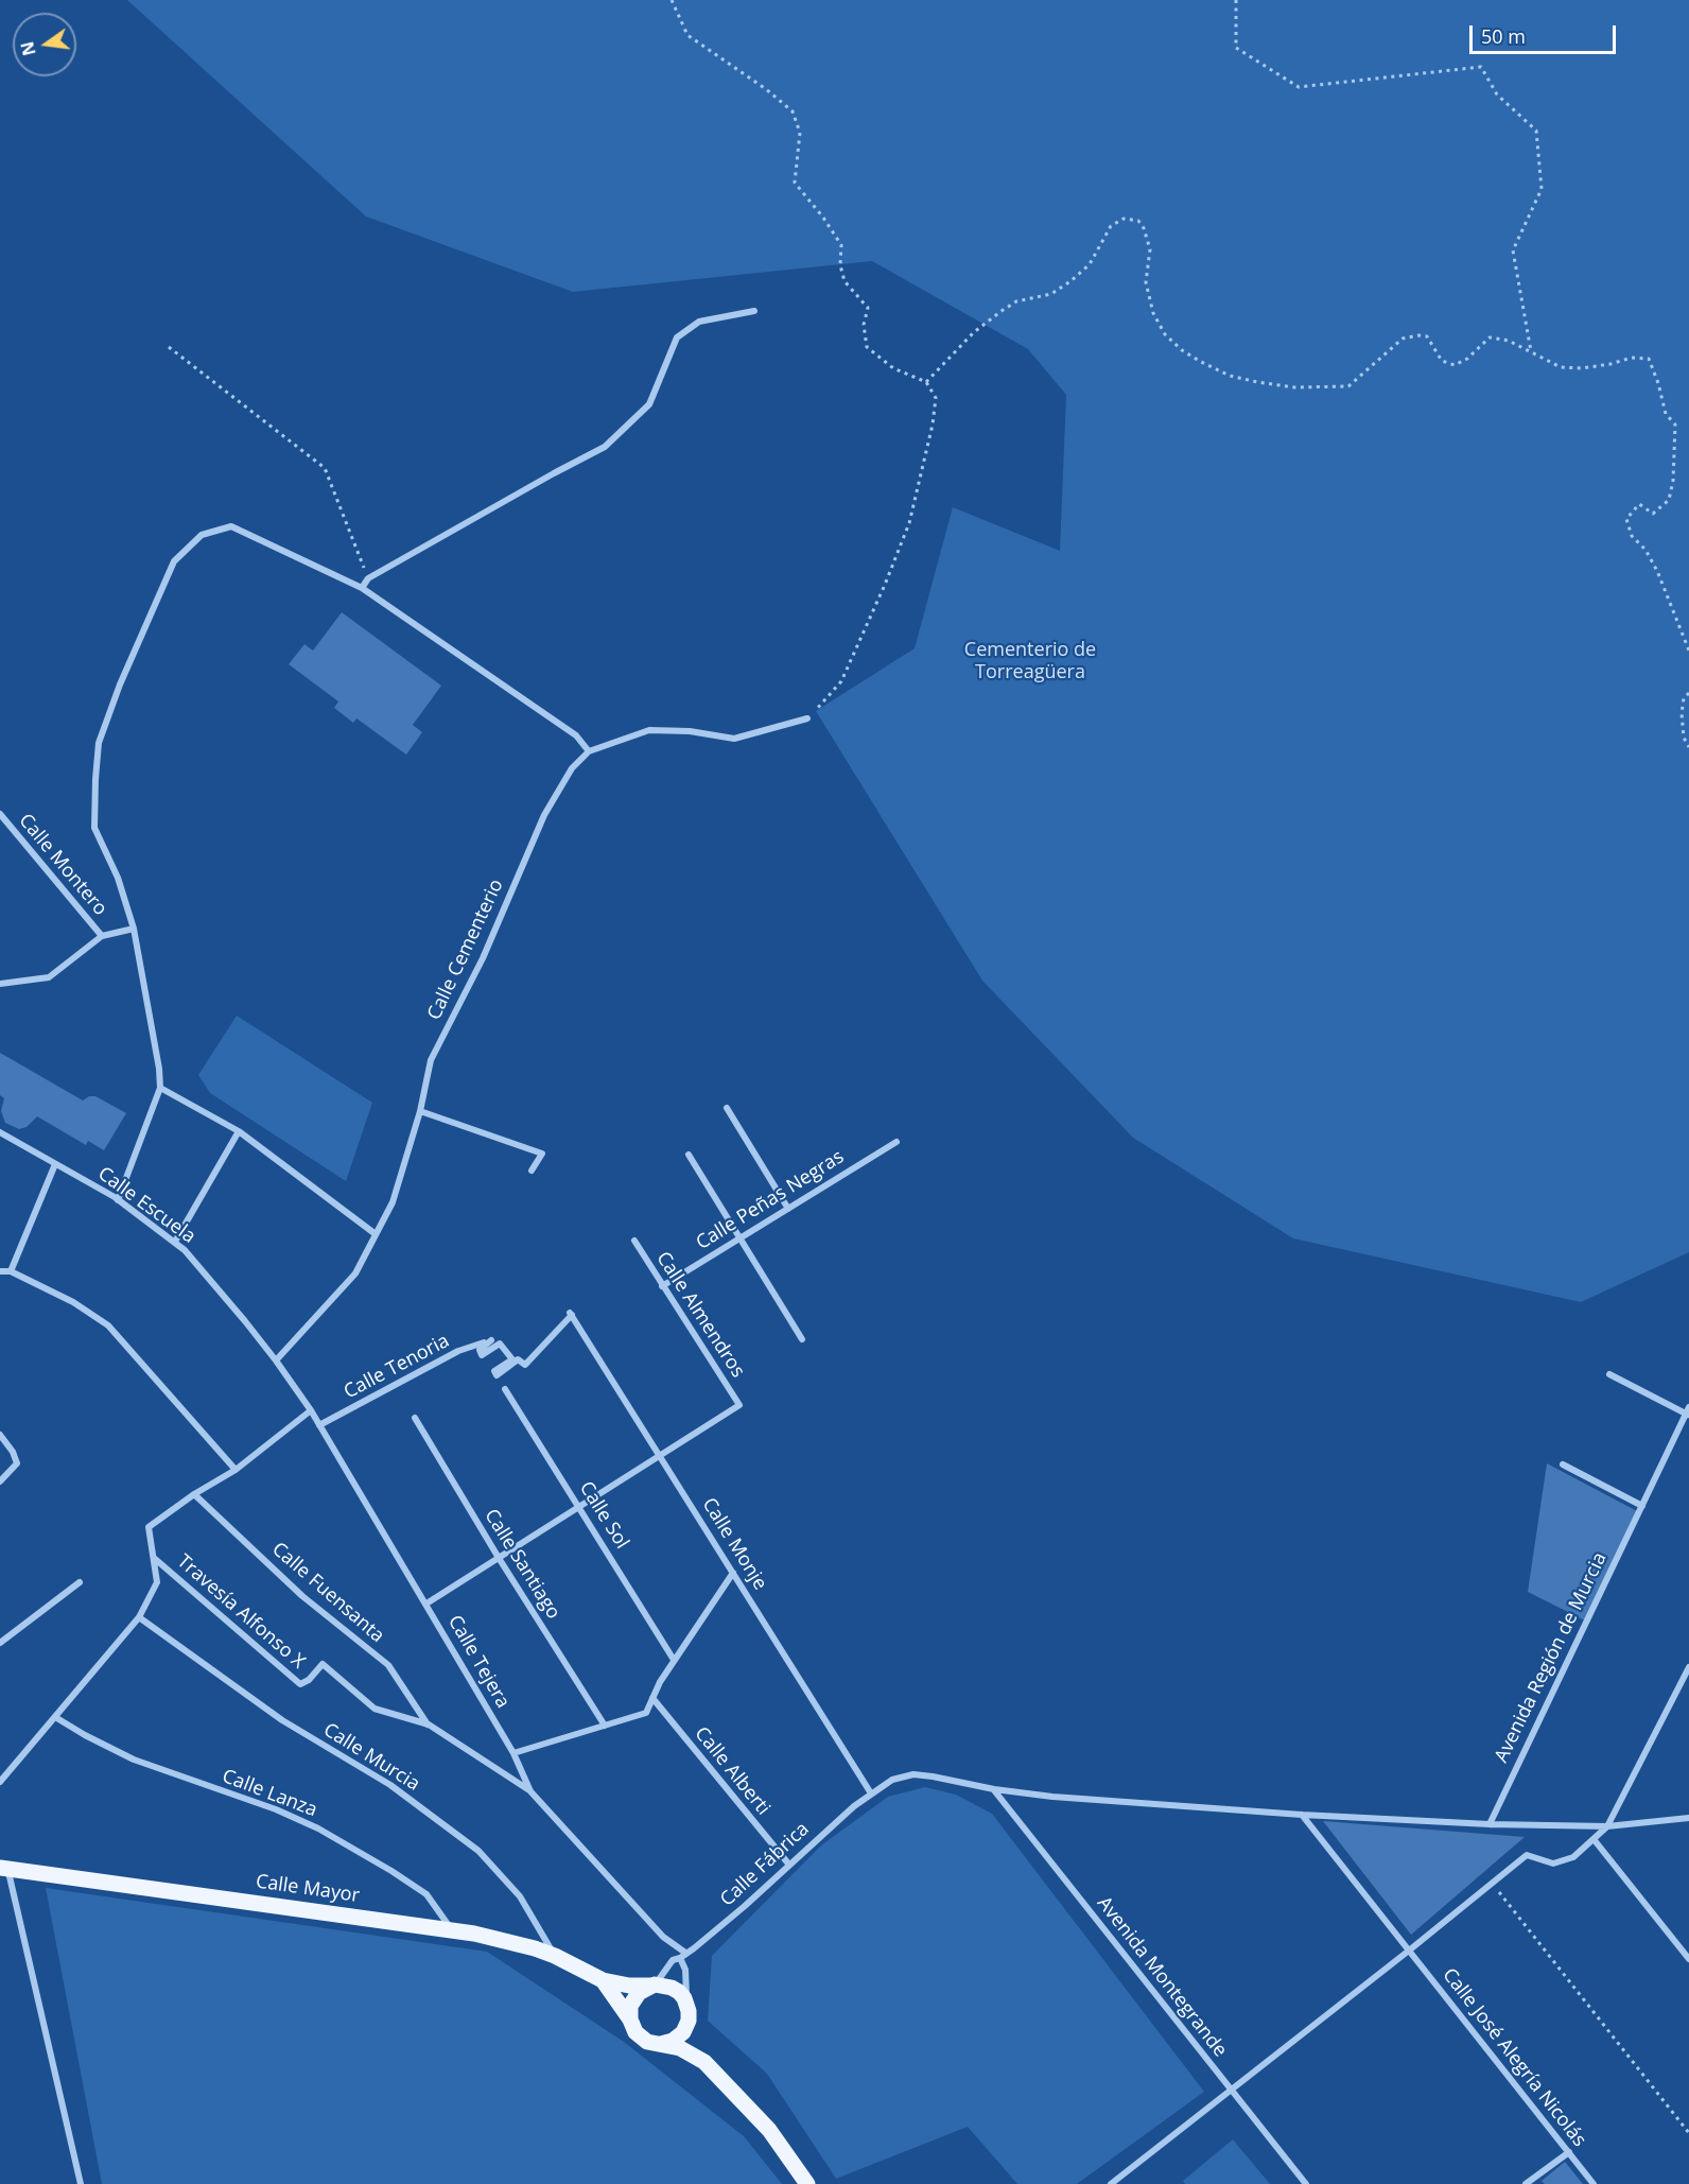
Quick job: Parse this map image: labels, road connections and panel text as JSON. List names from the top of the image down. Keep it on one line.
{"streets":{"main road":["Calle Mayor"],"street":["Calle Montero","Calle Cementerio","Calle Peñas Negras","Calle Escuela","Calle Almendros","Calle Tenoria","Calle Sol","Calle Monje","Calle Santiago","Calle Fuensanta","Travesía Alfonso X","Avenida Región de Murcia","Calle Tejera","Calle Murcia","Calle Alberti","Calle Lanza","Calle Fábrica","Avenida Montegrande","Calle José Alegría Nicolás"]},"crossings":[["Calle Cementerio","Calle Escuela"],["Calle Cementerio","Calle Tejera"],["Calle Peñas Negras","Calle Almendros"],["Calle Escuela","Calle Tejera"],["Calle Almendros","Calle Monje"],["Calle Tenoria","Calle Monje"],["Calle Tenoria","Calle Tejera"],["Calle Monje","Calle Fábrica"],["Calle Fuensanta","Travesía Alfonso X"],["Travesía Alfonso X","Calle Tejera"],["Avenida Región de Murcia","Calle Fábrica"],["Calle Tejera","Calle Fábrica"],["Calle Murcia","Calle Mayor"],["Calle Alberti","Calle Fábrica"],["Calle Lanza","Calle Mayor"],["Calle Fábrica","Calle Mayor"],["Calle Fábrica","Avenida Montegrande"],["Calle Fábrica","Calle José Alegría Nicolás"]],"parks":["Cementerio de Torreagüera"],"scale_bar":"50 m","north":"left"}
